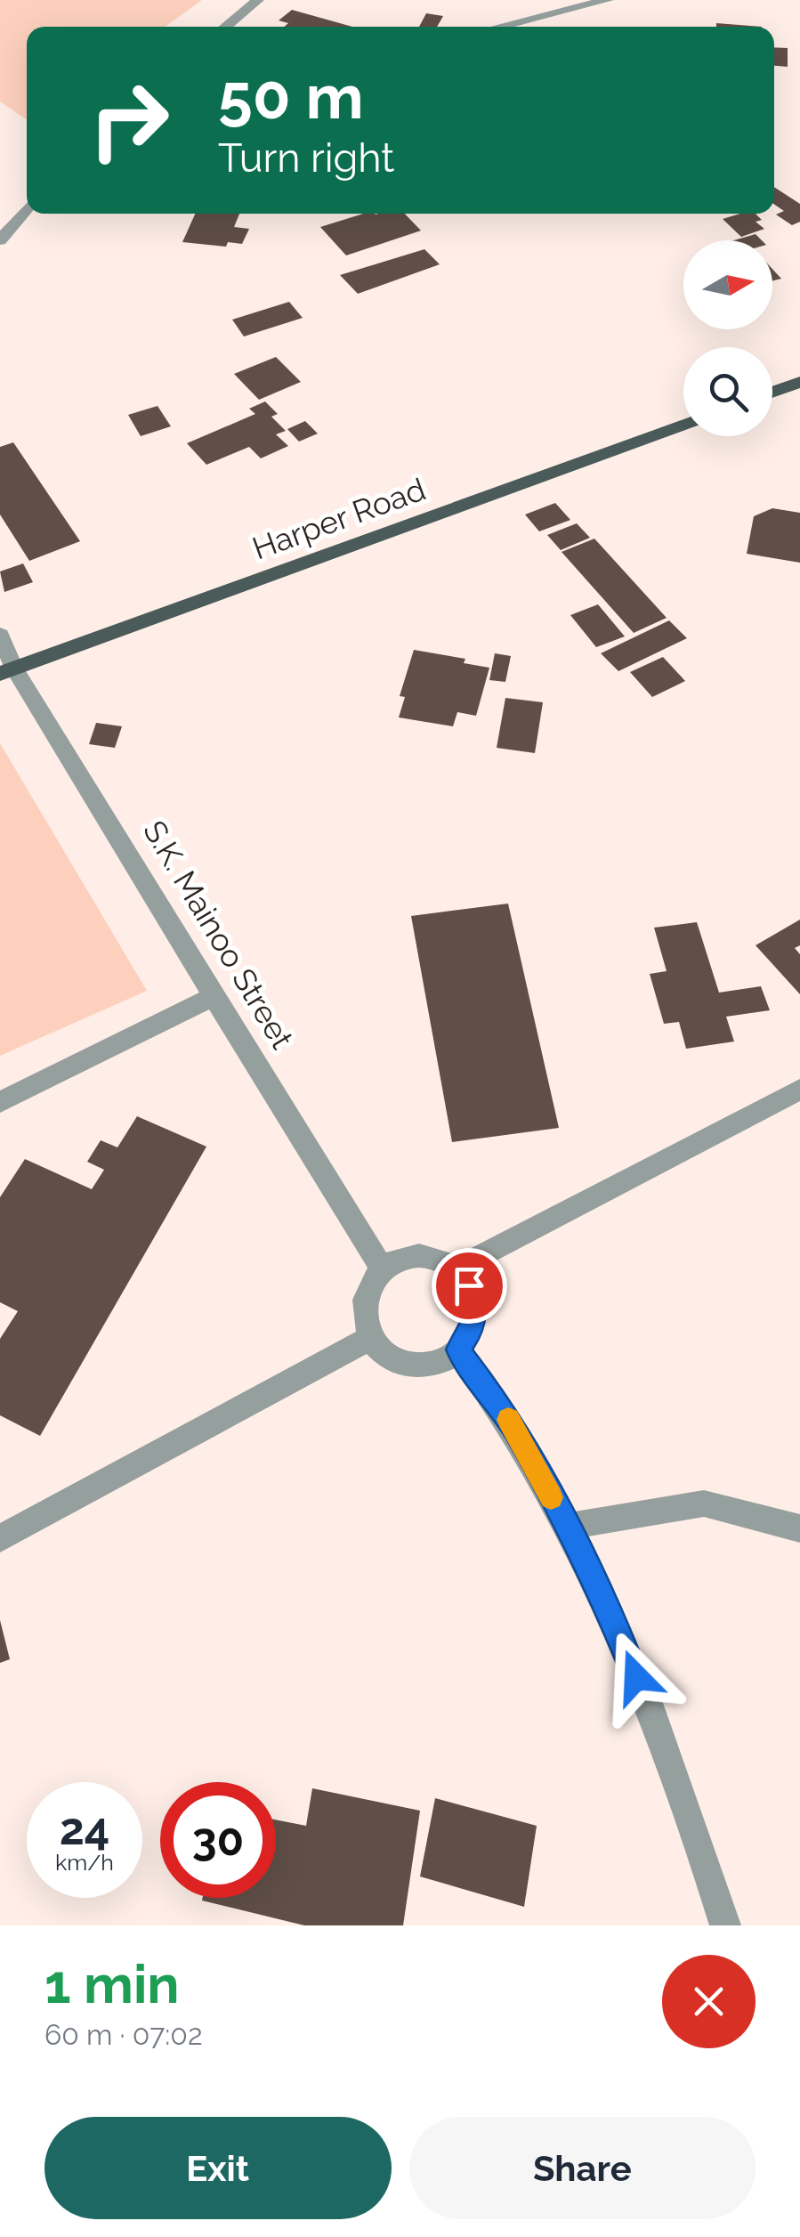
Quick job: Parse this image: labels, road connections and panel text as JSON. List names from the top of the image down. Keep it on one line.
{"streets":{"main road":["Harper Road"],"street":["S.K. Mainoo Street"]},"crossings":[["Harper Road","S.K. Mainoo Street"]],"north":"right","page":{"turn":["50 m","Turn right"],"speed":"24 km/h","limit":"30","heading":["1 min","60 m · 07:02"],"buttons":["Exit","Share"]}}
